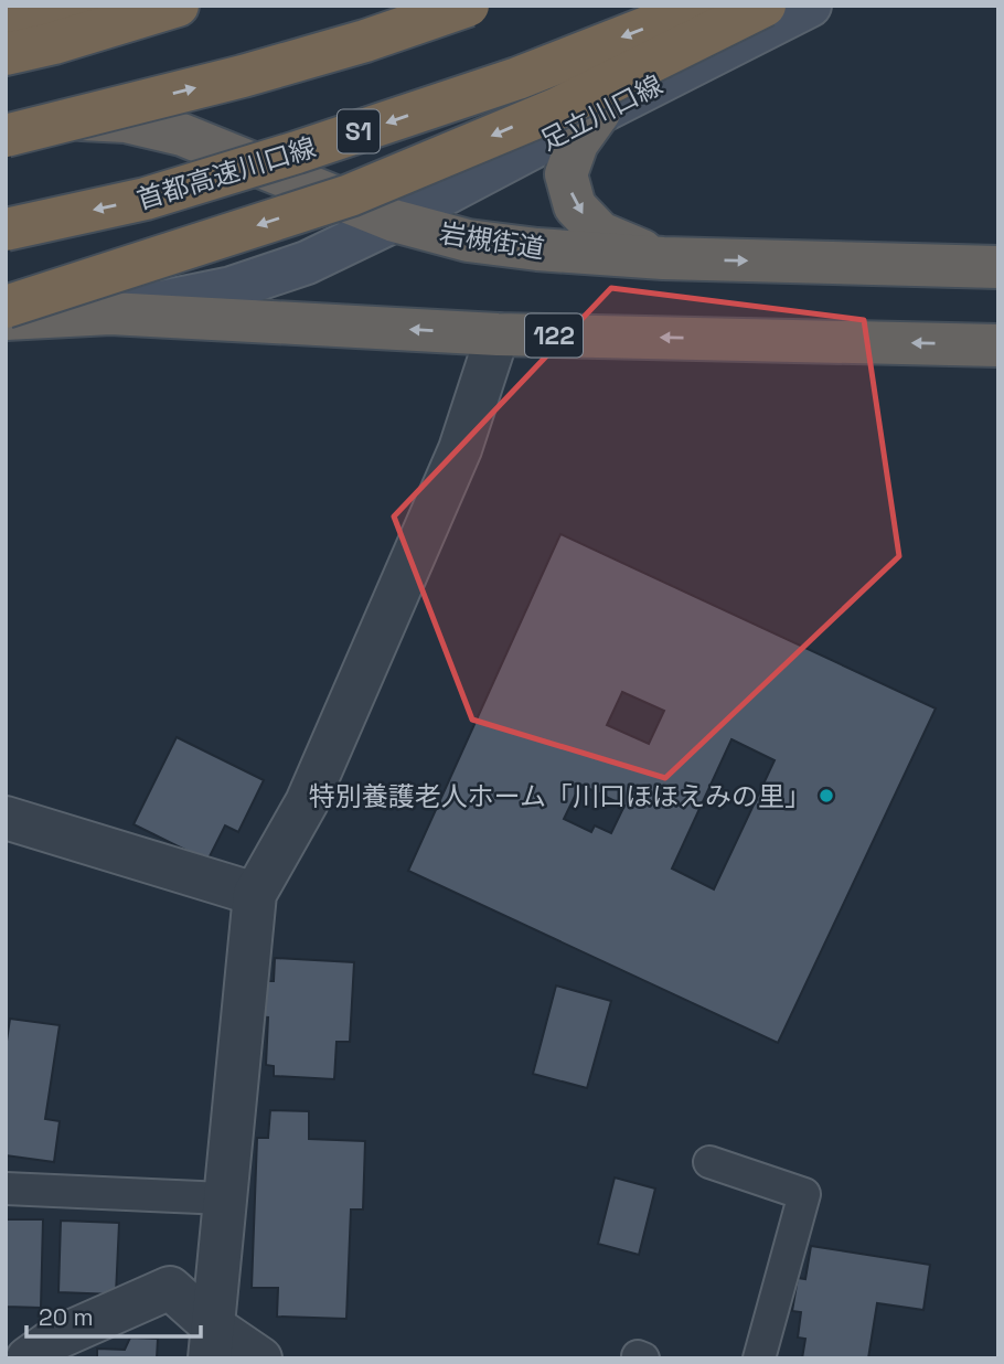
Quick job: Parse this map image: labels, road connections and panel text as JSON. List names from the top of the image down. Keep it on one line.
{"streets":{"highway":["S1","首都高速川口線","岩槻街道","122"],"main road":["足立川口線"]},"crossings":[["足立川口線","岩槻街道"],["足立川口線","122"]],"places":["特別養護老人ホーム「川口ほほえみの里」"],"scale_bar":"20 m"}
